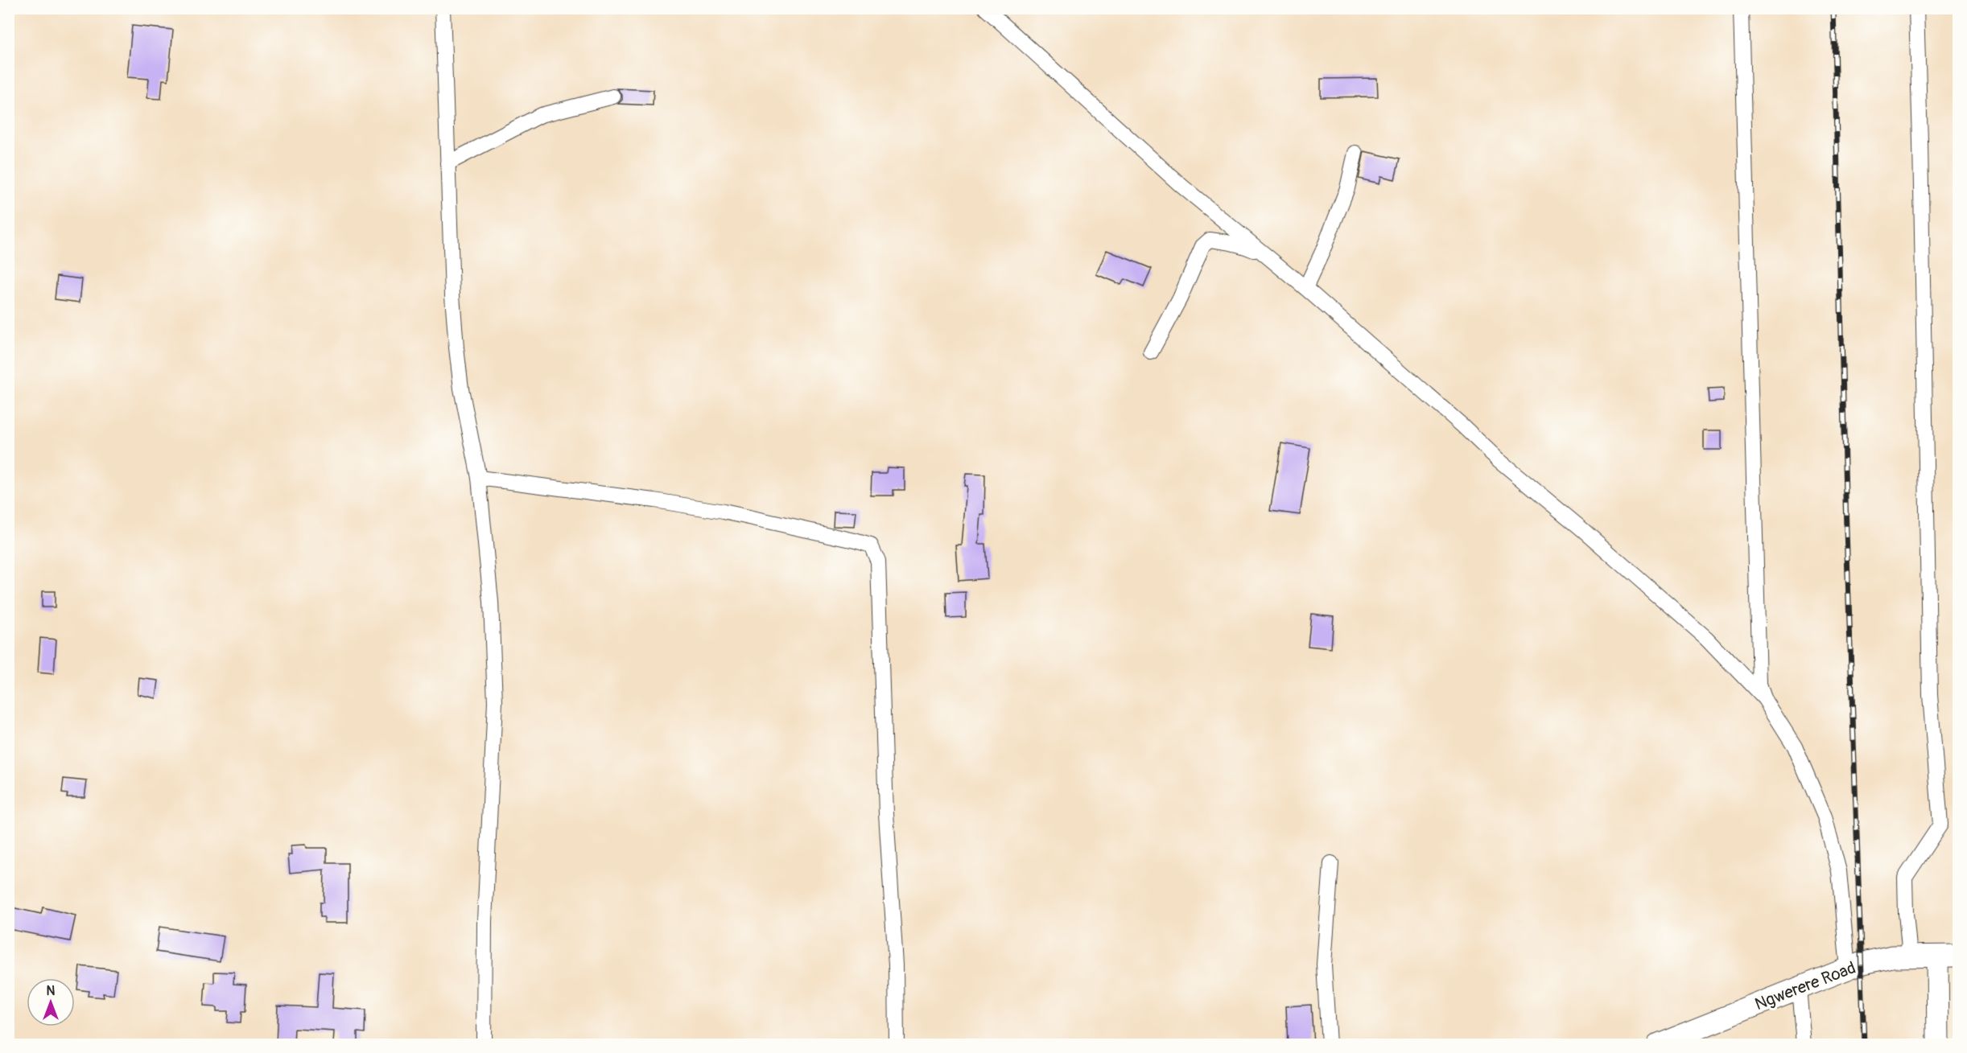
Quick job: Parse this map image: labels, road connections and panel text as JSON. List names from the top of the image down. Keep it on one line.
{"streets":{"main road":["Ngwerere Road"]},"north":"top"}
